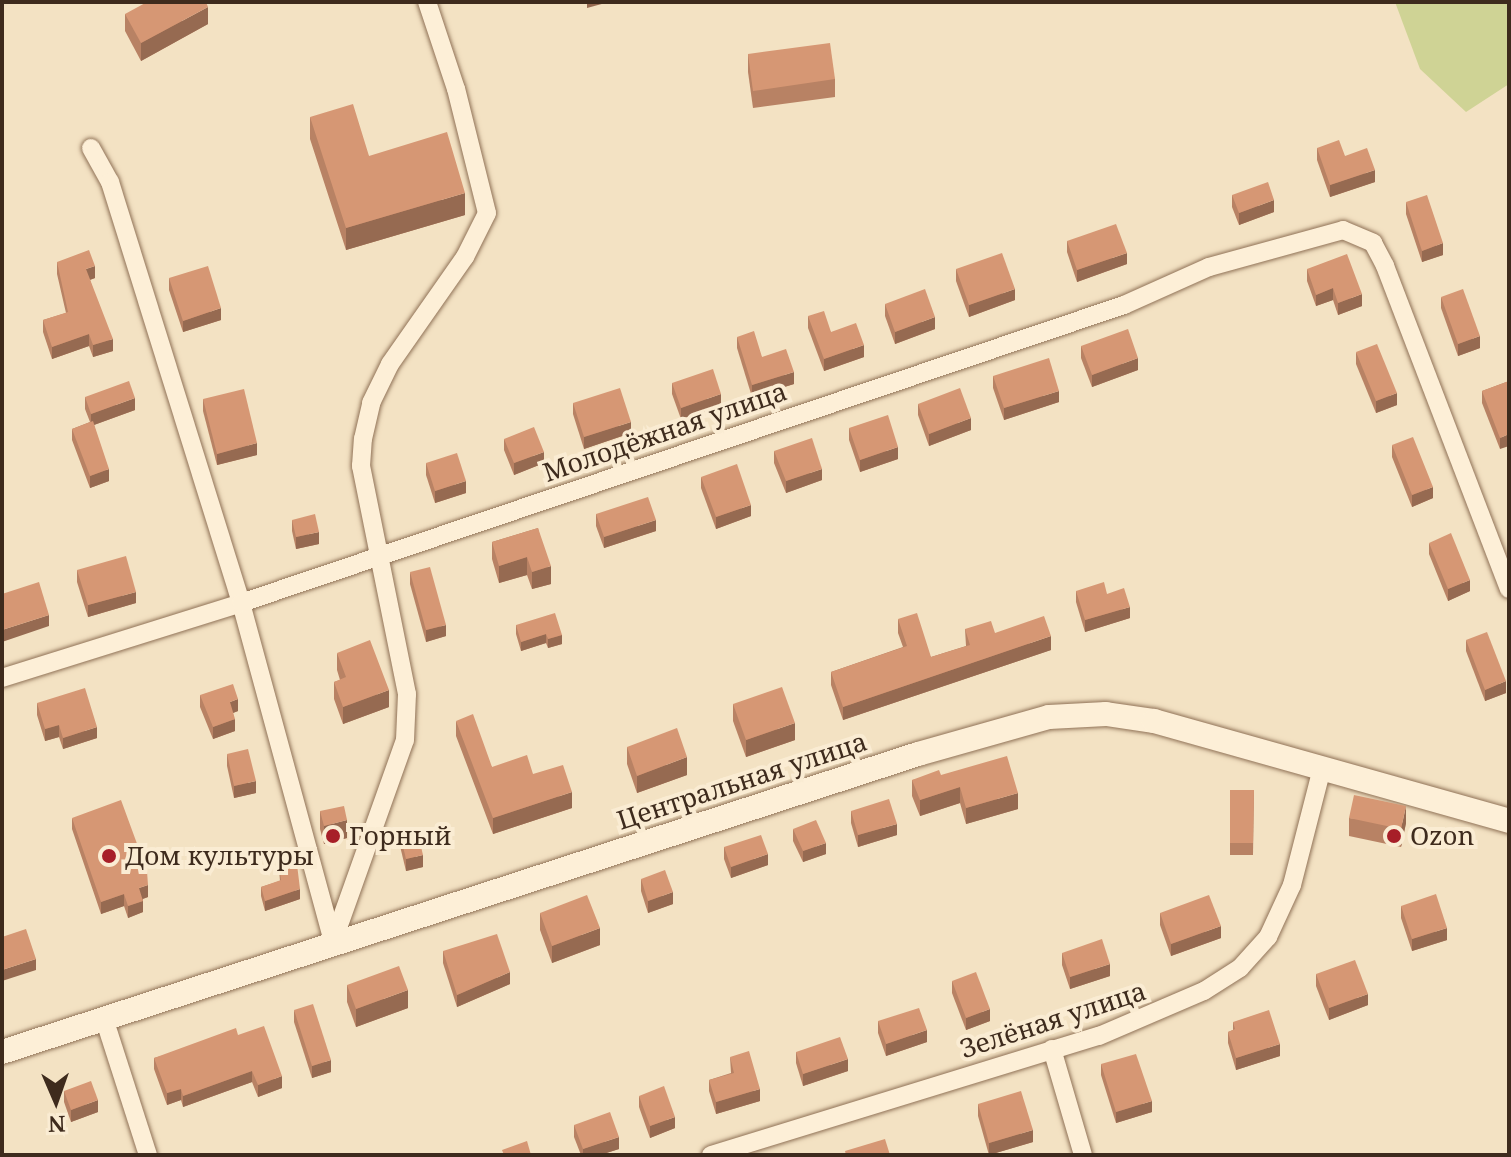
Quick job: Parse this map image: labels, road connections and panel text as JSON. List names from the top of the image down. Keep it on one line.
{"streets":{"street":["Молодёжная улица","Центральная улица","Зелёная улица"]},"crossings":[["Центральная улица","Зелёная улица"]],"places":["Горный","Ozon","Дом культуры"],"north":"bottom"}
